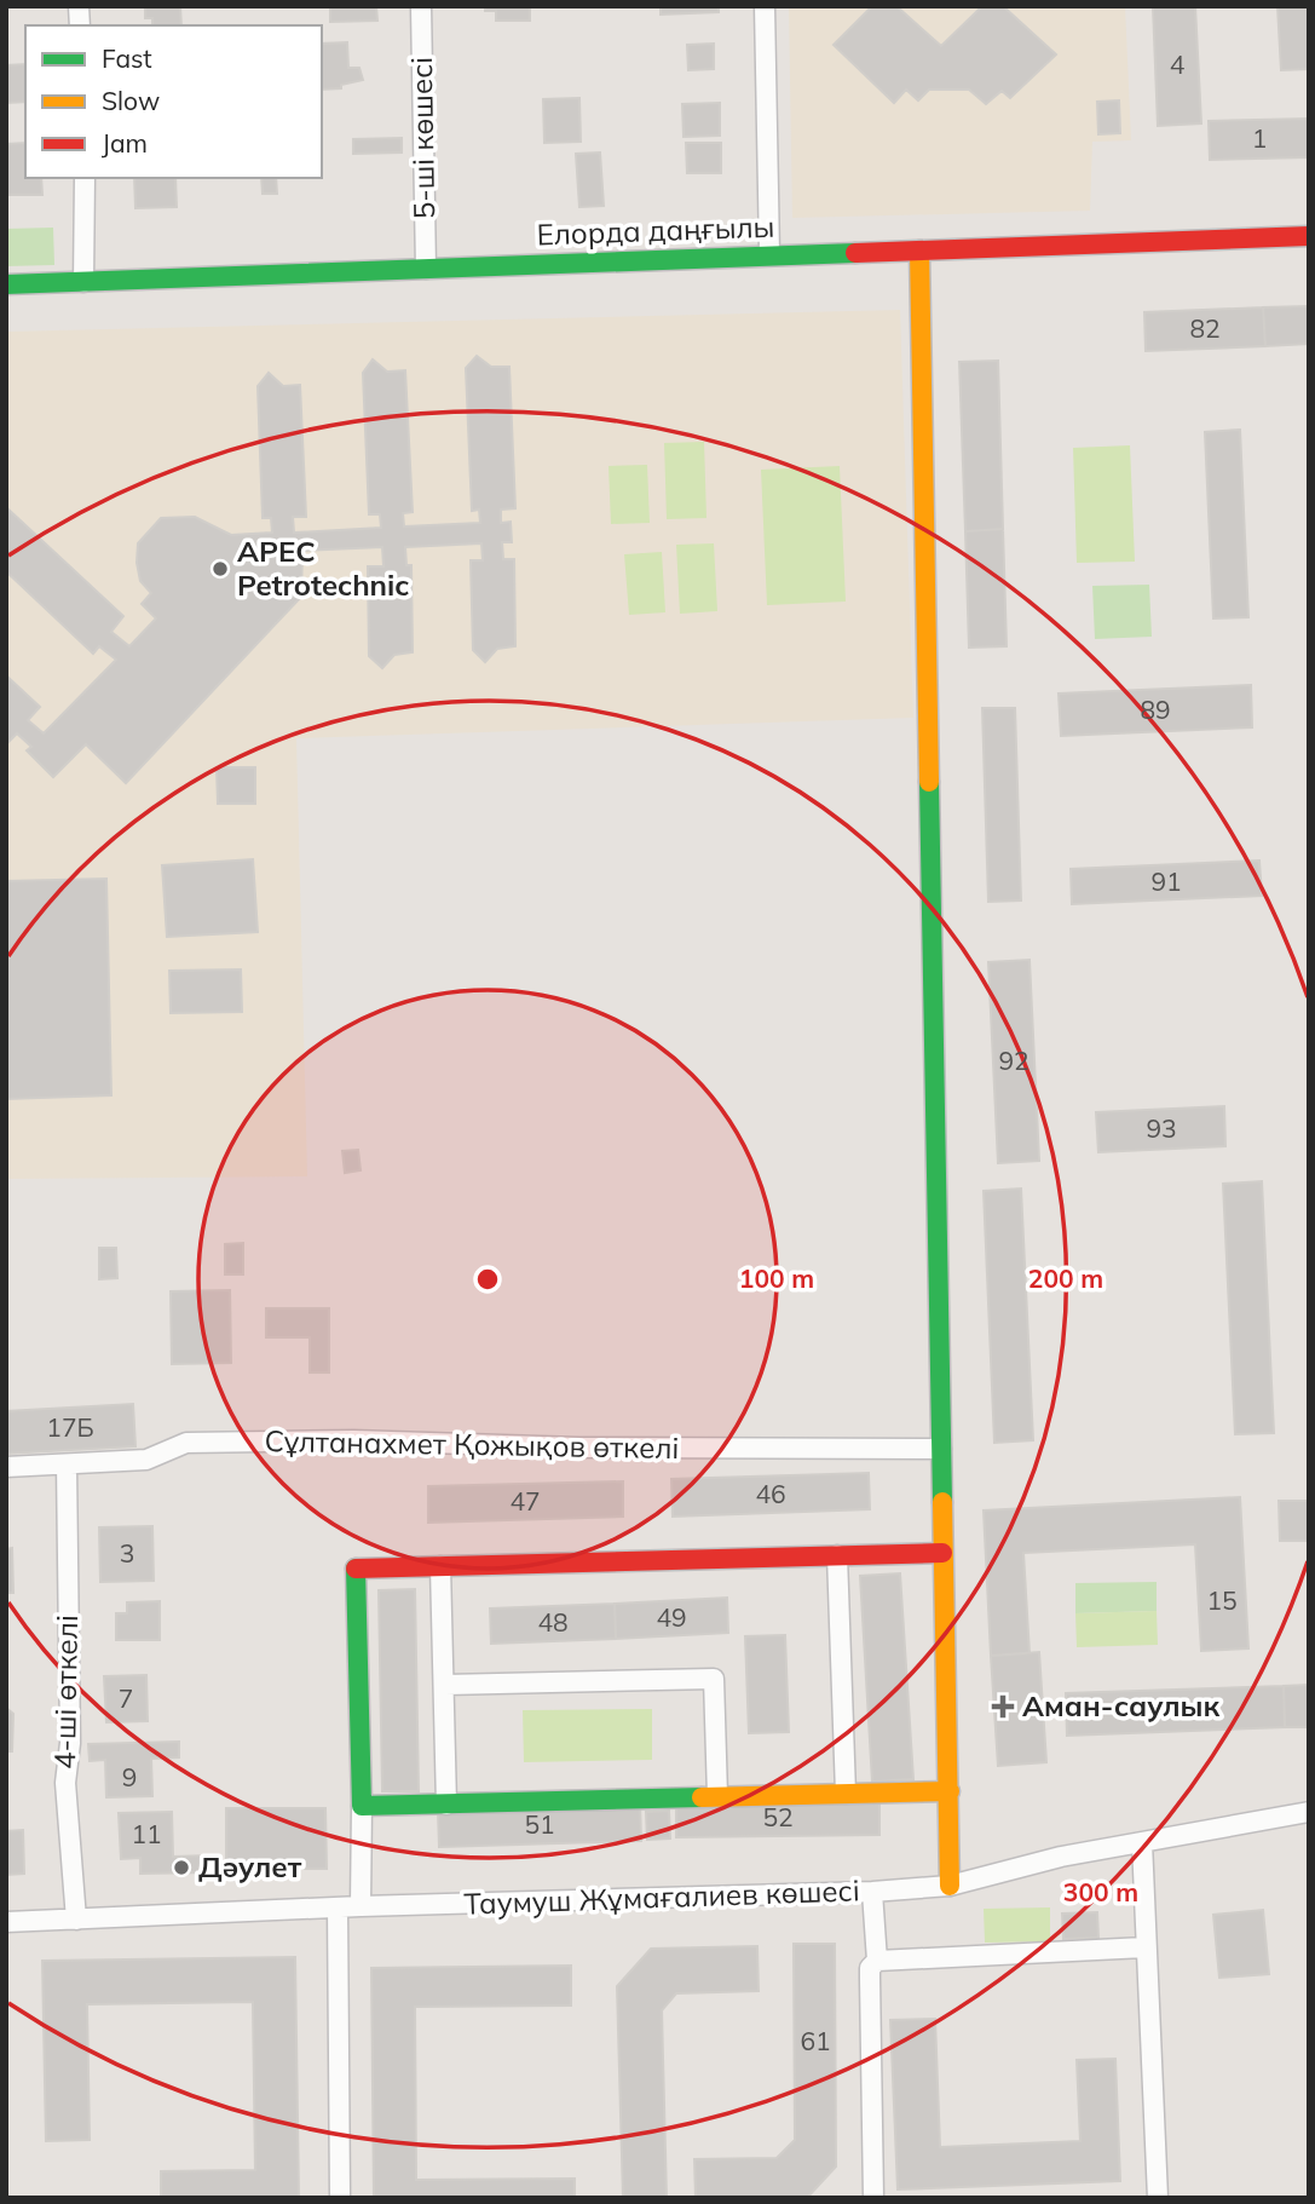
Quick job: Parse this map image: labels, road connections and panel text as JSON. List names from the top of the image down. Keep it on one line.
{"streets":{"street":["5-ші көшесі","Елорда даңғылы","Сұлтанахмет Қожықов өткелі","4-ші өткелі","Таумуш Жұмағалиев көшесі"]},"crossings":[["5-ші көшесі","Елорда даңғылы"],["Сұлтанахмет Қожықов өткелі","4-ші өткелі"],["4-ші өткелі","Таумуш Жұмағалиев көшесі"]],"places":{"other":["APEC Petrotechnic","Дәулет"],"health":["Аман-саулык"]},"house_numbers":["4","1","82","89","91","92","93","17Б","46","47","3","15","49","48","7","9","52","51","11","61"],"legend":["Fast","Slow","Jam"],"rings":["100 m","200 m","300 m"]}
